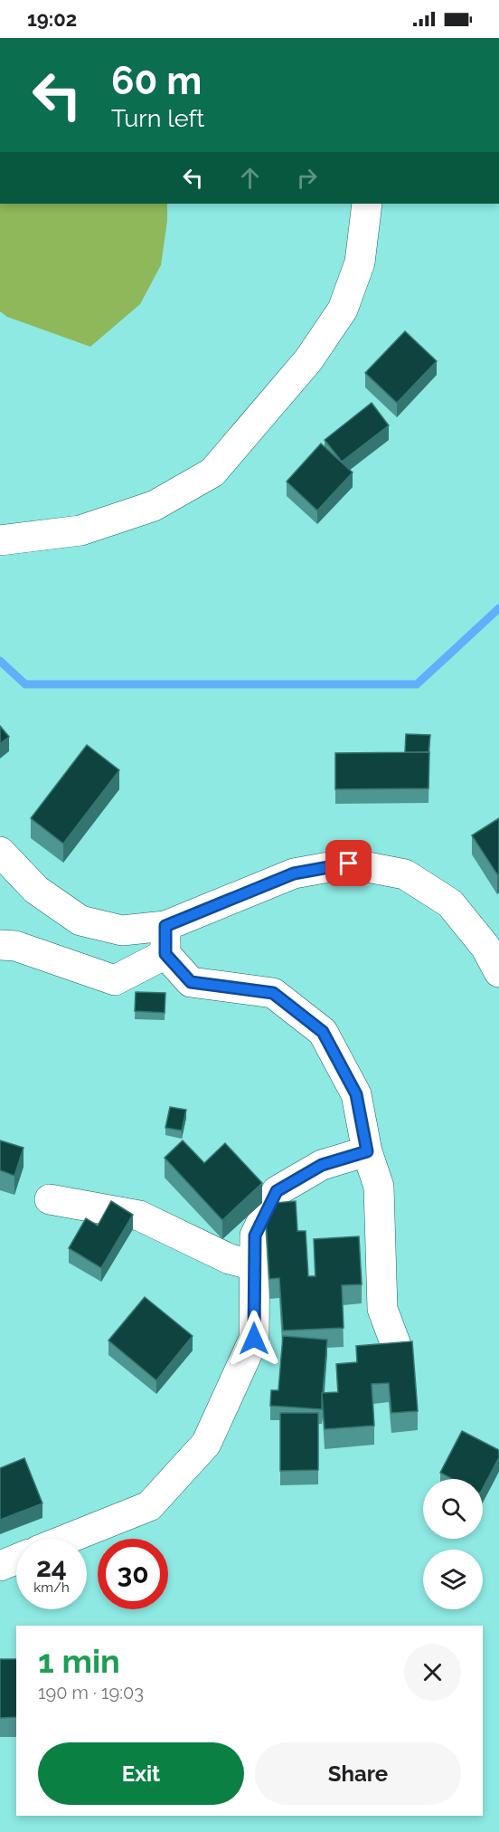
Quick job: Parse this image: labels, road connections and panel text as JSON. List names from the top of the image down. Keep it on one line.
{"page":{"status":"19:02","turn":["60 m","Turn left"],"speed":"24 km/h","limit":"30","heading":["1 min","190 m · 19:03"],"buttons":["Exit","Share"]}}
